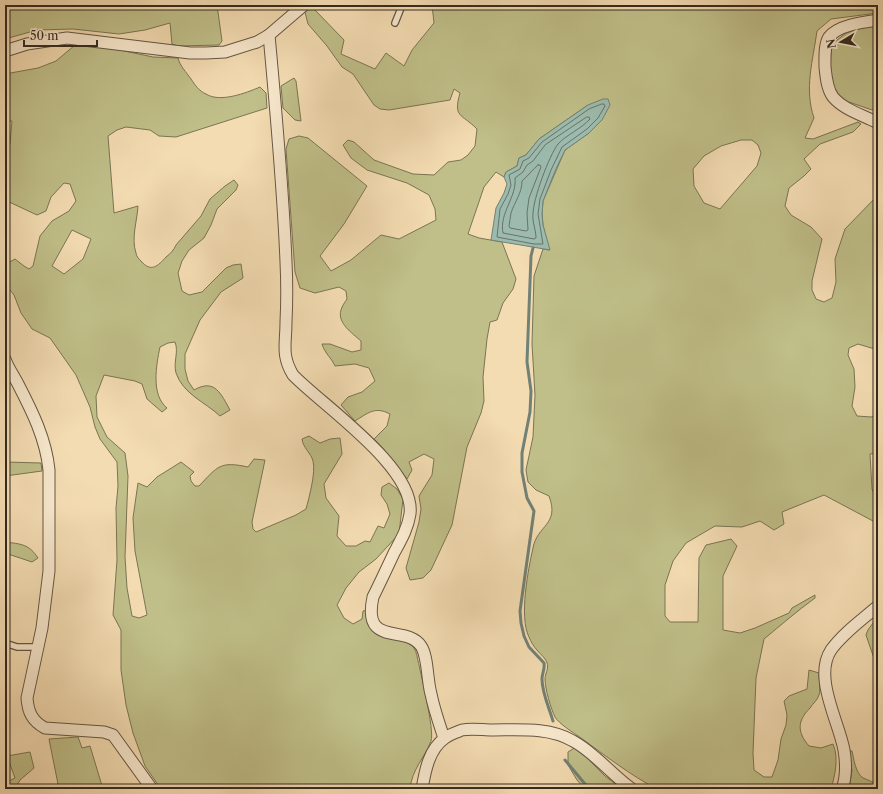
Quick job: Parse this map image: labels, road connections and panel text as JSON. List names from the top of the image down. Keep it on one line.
{"scale_bar":"50 m","north":"left"}
